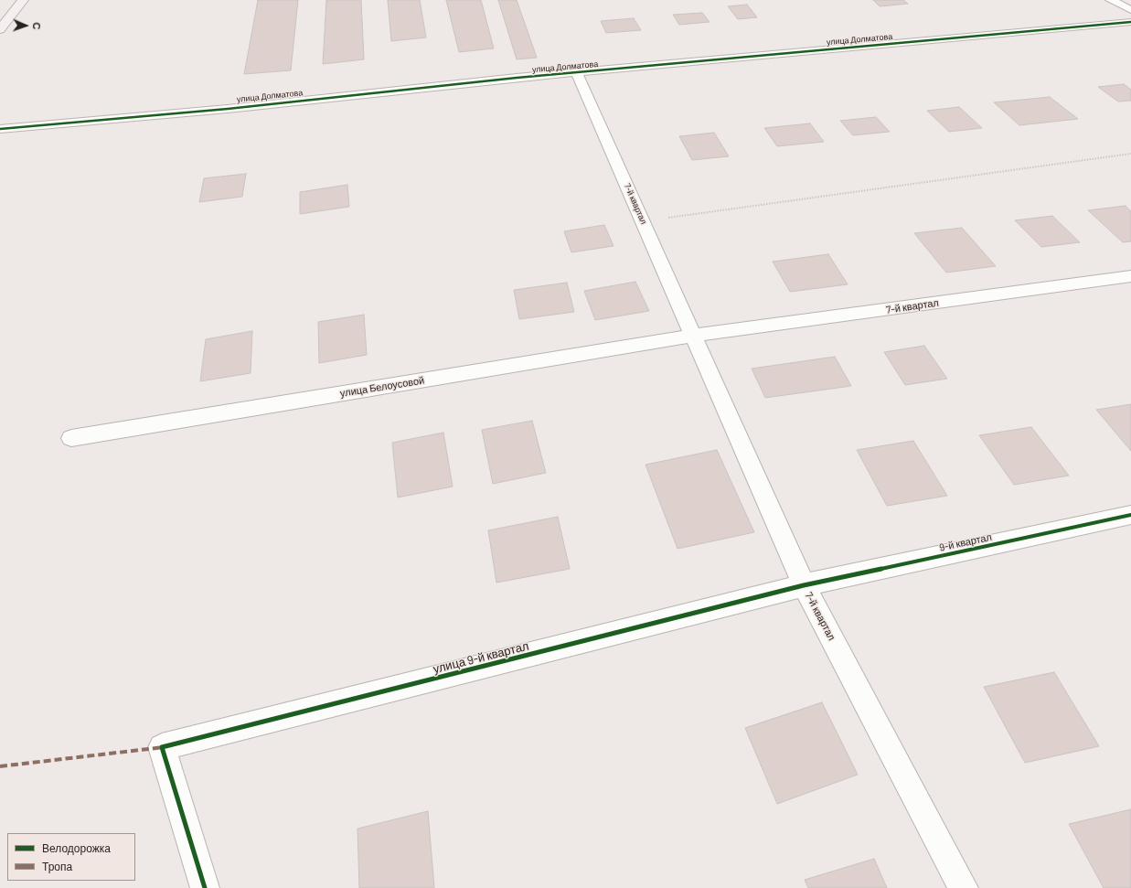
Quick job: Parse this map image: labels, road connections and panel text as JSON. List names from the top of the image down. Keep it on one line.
{"streets":{"street":["улица Долматова","7-й квартал","улица Белоусовой","9-й квартал","улица 9-й квартал"]},"crossings":[["улица Долматова","7-й квартал"],["7-й квартал","улица Белоусовой"],["7-й квартал","9-й квартал"],["7-й квартал","улица 9-й квартал"],["9-й квартал","улица 9-й квартал"]],"legend":["Велодорожка","Тропа"],"north":"right"}
